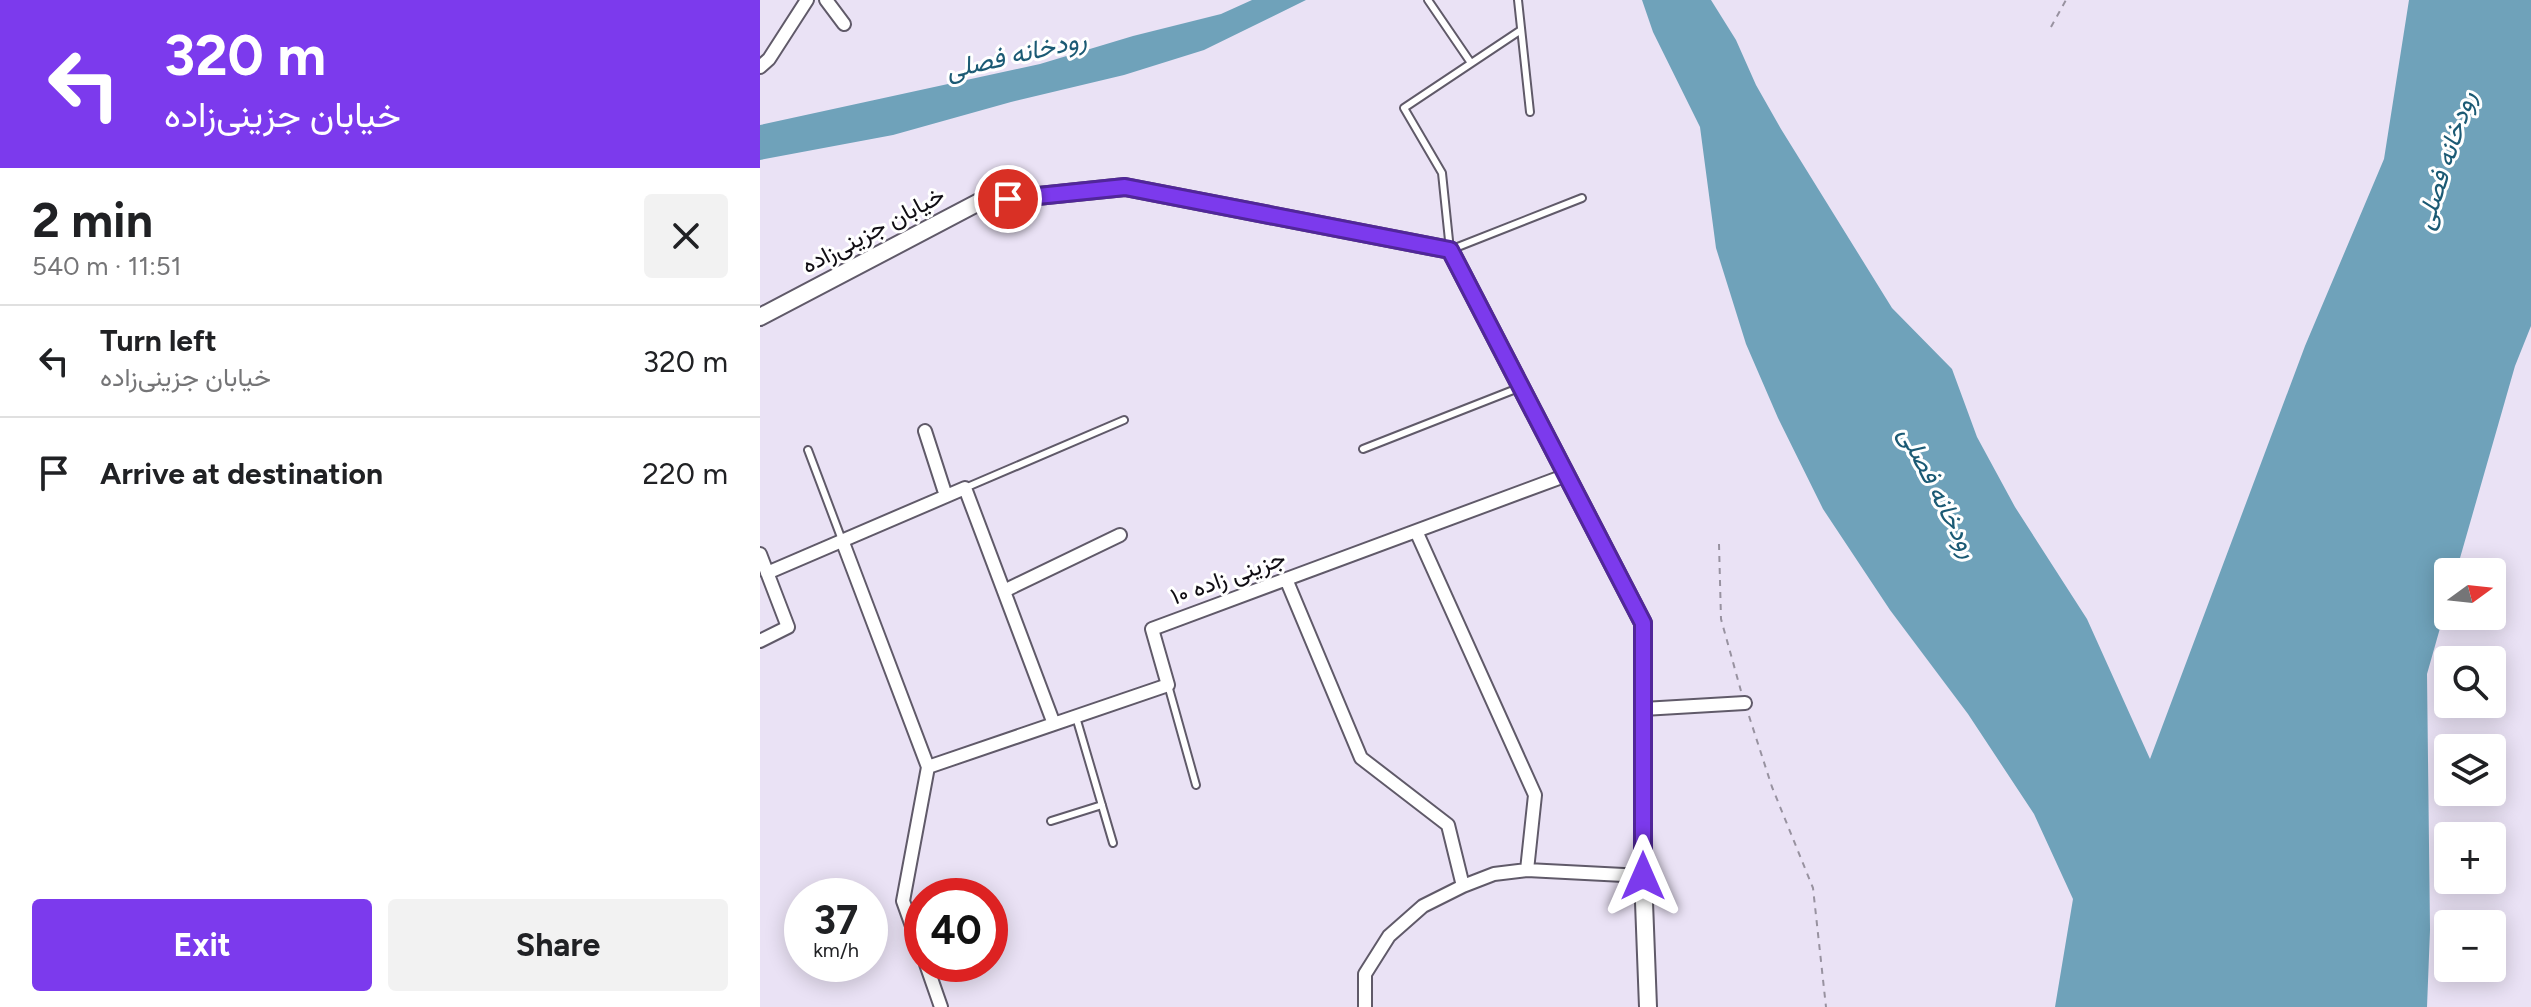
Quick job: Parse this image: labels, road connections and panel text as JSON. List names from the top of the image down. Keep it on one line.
{"streets":{"street":["خیابان جزینی‌زاده","جزینی زاده ۱۰"]},"water":["رودخانه فصلی"],"north":"right","page":{"turn":["320 m","خیابان جزینی‌زاده"],"heading":["2 min","540 m · 11:51"],"list":[{"name":"Turn left","note":"خیابان جزینی‌زاده","value":"320 m"},{"name":"Arrive at destination","value":"220 m"}],"map_buttons":["+","−"],"speed":"37 km/h","limit":"40","buttons":["Exit","Share"]}}
